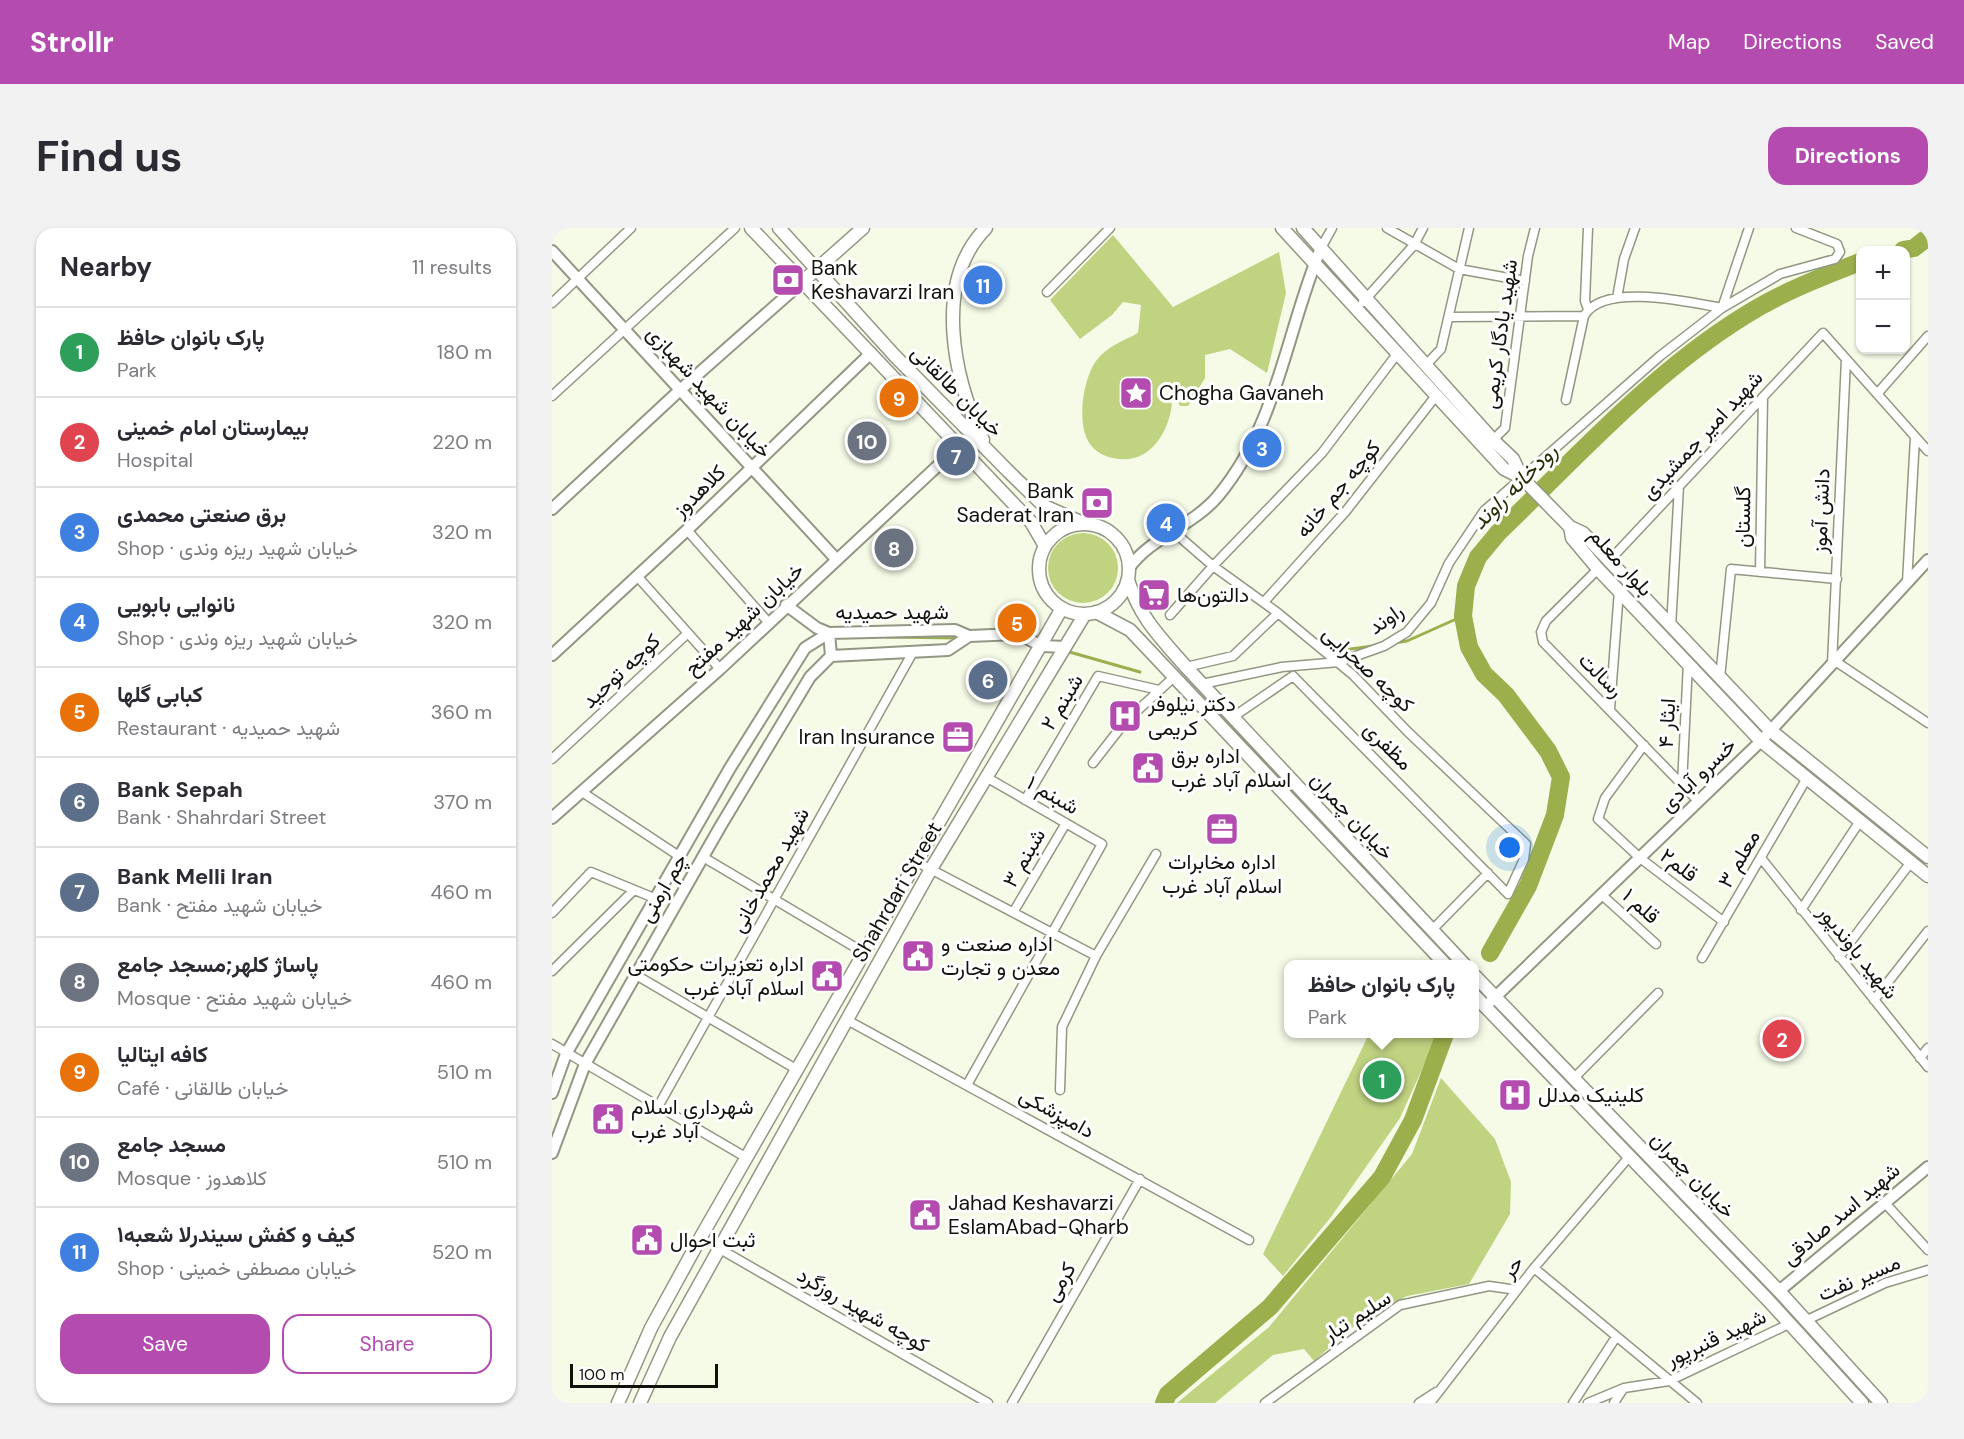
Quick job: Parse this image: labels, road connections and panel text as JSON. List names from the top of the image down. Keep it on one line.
{"streets":{"main road":["خیابان طالقانی","بلوار معلم","خیابان چمران","Shahrdari Street"],"street":["شهید یادگار کریمی","خیابان شهید شهبازی","شهید امیر جمشیدی","کوچه جم خانه","کلاهدوز","دانش آموز","گلستان","شهید حمیدیه","خیابان شهید مفتح","راوند","کوچه صحرایی","کوچه توحید","رسالت","شبنم ۲","ایثار ۴","مظفری","خسرو آبادی","شبنم ۱","شبنم ۳","معلم ۳","قلم۲","شهید محمدخانی","چم ارمنی","قلم ۱","شهید باوندپور","دامپزشکی","شهید اسد صادقی","حر","مسیر نفت","کرمی","کوچه شهید روزگرد","سلیم تبار","شهید قنبرپور"]},"crossings":[["خیابان طالقانی","کلاهدوز"],["خیابان طالقانی","خیابان شهید مفتح"],["خیابان طالقانی","خیابان چمران"],["خیابان طالقانی","Shahrdari Street"],["خیابان شهید شهبازی","کلاهدوز"],["خیابان شهید شهبازی","خیابان شهید مفتح"],["شهید امیر جمشیدی","دانش آموز"],["شهید امیر جمشیدی","گلستان"],["شهید امیر جمشیدی","بلوار معلم"],["شهید امیر جمشیدی","رسالت"],["کوچه جم خانه","کوچه صحرایی"],["دانش آموز","خسرو آبادی"],["گلستان","بلوار معلم"],["بلوار معلم","راوند"],["بلوار معلم","رسالت"],["بلوار معلم","ایثار ۴"],["بلوار معلم","خسرو آبادی"],["بلوار معلم","معلم ۳"],["شهید حمیدیه","خیابان شهید مفتح"],["شهید حمیدیه","شهید محمدخانی"],["شهید حمیدیه","چم ارمنی"],["شهید حمیدیه","Shahrdari Street"],["راوند","کوچه صحرایی"],["راوند","خیابان چمران"],["کوچه صحرایی","مظفری"],["رسالت","ایثار ۴"],["رسالت","خسرو آبادی"],["رسالت","قلم۲"],["شبنم ۲","شبنم ۱"],["مظفری","خیابان چمران"],["خسرو آبادی","خیابان چمران"],["خسرو آبادی","قلم۲"],["خسرو آبادی","قلم ۱"],["شبنم ۱","شبنم ۳"],["شبنم ۱","Shahrdari Street"],["خیابان چمران","Shahrdari Street"],["خیابان چمران","شهید اسد صادقی"],["خیابان چمران","حر"],["خیابان چمران","مسیر نفت"],["خیابان چمران","شهید قنبرپور"],["معلم ۳","قلم۲"],["معلم ۳","شهید باوندپور"],["Shahrdari Street","دامپزشکی"],["Shahrdari Street","کوچه شهید روزگرد"],["دامپزشکی","کرمی"],["حر","سلیم تبار"]],"water":["رودخانه راوند"],"places":{"bank":["Bank Keshavarzi Iran","Bank Saderat Iran"],"place":["Chogha Gavaneh"],"supermarket":["دالتون‌ها"],"hospital":["دکتر نیلوفر کریمی","کلینیک مدلل"],"office":["Iran Insurance","اداره مخابرات اسلام آباد غرب"],"public building":["اداره برق اسلام آباد غرب","اداره صنعت و معدن و تجارت","اداره تعزیرات حکومتی اسلام آباد غرب","شهرداری اسلام آباد غرب","Jahad Keshavarzi EslamAbad-Qharb","ثبت احوال"]},"scale_bar":"100 m","page":{"header":"Strollr","nav":["Map","Directions","Saved"],"buttons":["Directions",["Save","Share"]],"title":"Find us","heading":["Nearby","11 results"],"map_buttons":["+","−"],"pins":["11","9","10","3","7","4","8","5","6","2","1"],"list":[{"mark":"1","name":"پارک بانوان حافظ","note":"Park","value":"180 m"},{"mark":"2","name":"بیمارستان امام خمینی","note":"Hospital","value":"220 m"},{"mark":"3","name":"برق صنعتی محمدی","note":"Shop · خیابان شهید ریزه وندی","value":"320 m"},{"mark":"4","name":"نانوایی بابویی","note":"Shop · خیابان شهید ریزه وندی","value":"320 m"},{"mark":"5","name":"کبابی گلها","note":"Restaurant · شهید حمیدیه","value":"360 m"},{"mark":"6","name":"Bank Sepah","note":"Bank · Shahrdari Street","value":"370 m"},{"mark":"7","name":"Bank Melli Iran","note":"Bank · خیابان شهید مفتح","value":"460 m"},{"mark":"8","name":"پاساژ کلهر;مسجد جامع","note":"Mosque · خیابان شهید مفتح","value":"460 m"},{"mark":"9","name":"کافه ایتالیا","note":"Café · خیابان طالقانی","value":"510 m"},{"mark":"10","name":"مسجد جامع","note":"Mosque · کلاهدوز","value":"510 m"},{"mark":"11","name":"کیف و کفش سیندرلا شعبه۱","note":"Shop · خیابان مصطفی خمینی","value":"520 m"}],"popup":["پارک بانوان حافظ","Park"],"scale":"100 m"}}
